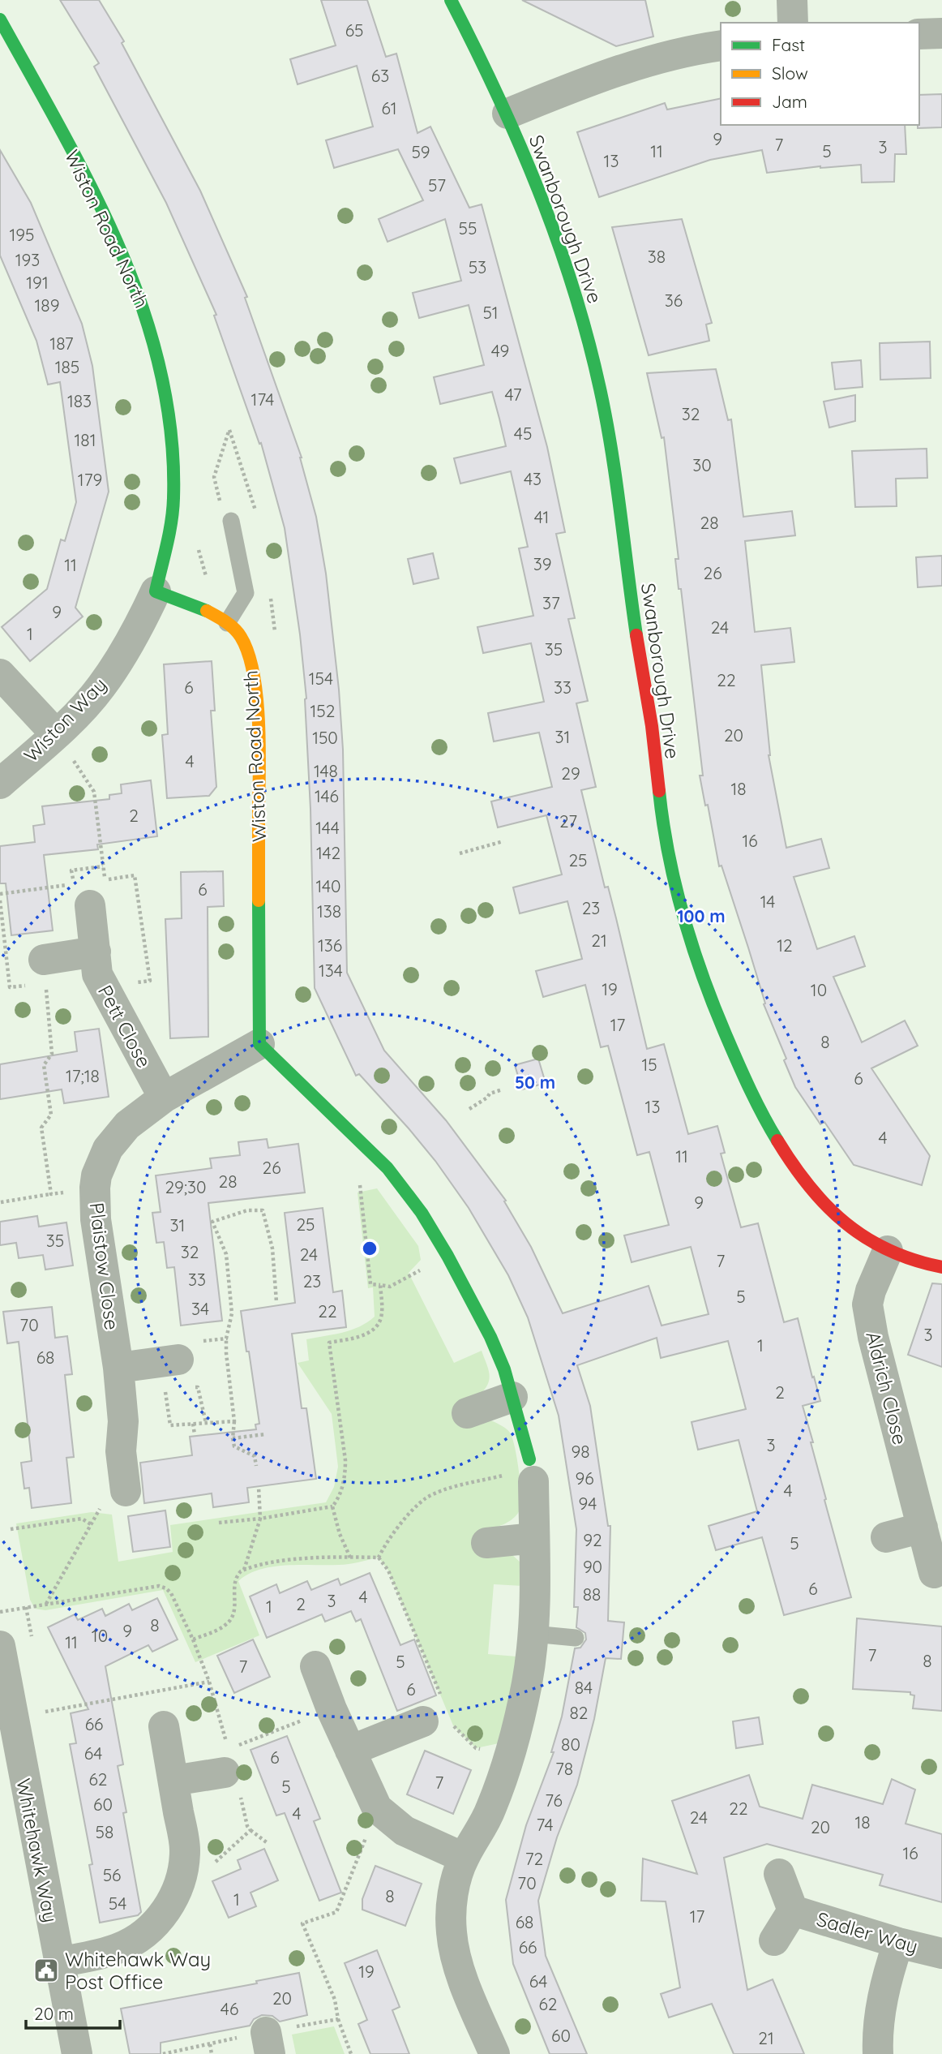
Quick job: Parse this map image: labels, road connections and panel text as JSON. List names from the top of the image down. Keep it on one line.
{"streets":{"street":["Swanborough Drive","Wiston Road North","Wiston Way","Pett Close","Plaistow Close","Aldrich Close","Whitehawk Way","Sadler Way"]},"crossings":[["Swanborough Drive","Aldrich Close"],["Wiston Road North","Wiston Way"],["Wiston Road North","Plaistow Close"],["Pett Close","Plaistow Close"]],"places":{"public building":["Whitehawk Way Post Office"]},"house_numbers":["65","63","61","9","7","3","11","5","59","13","57","55","195","38","193","53","191","36","189","51","187","49","185","47","174","183","32","45","181","30","43","179","41","28","39","11","26","37","9","24","1","35","154","22","6","33","152","20","31","150","4","148","29","18","146","2","27","144","16","142","25","140","6","14","23","138","21","136","12","134","19","10","17","8","15","17;18","6","13","4","11","26","28","29;30","9","25","31","35","32","24","7","33","23","5","34","22","70","3","1","68","2","3","98","96","4","94","92","5","90","6","88","4","3","2","1","8","9","10","11","7","8","5","7","84","6","82","66","80","64","6","78","62","7","5","76","60","22","4","24","18","74","20","58","16","72","56","70","8","1","54","17","68","66","19","64","20","62","46","60","21"],"legend":["Fast","Slow","Jam"],"scale_bar":"20 m","rings":["100 m","50 m"]}
